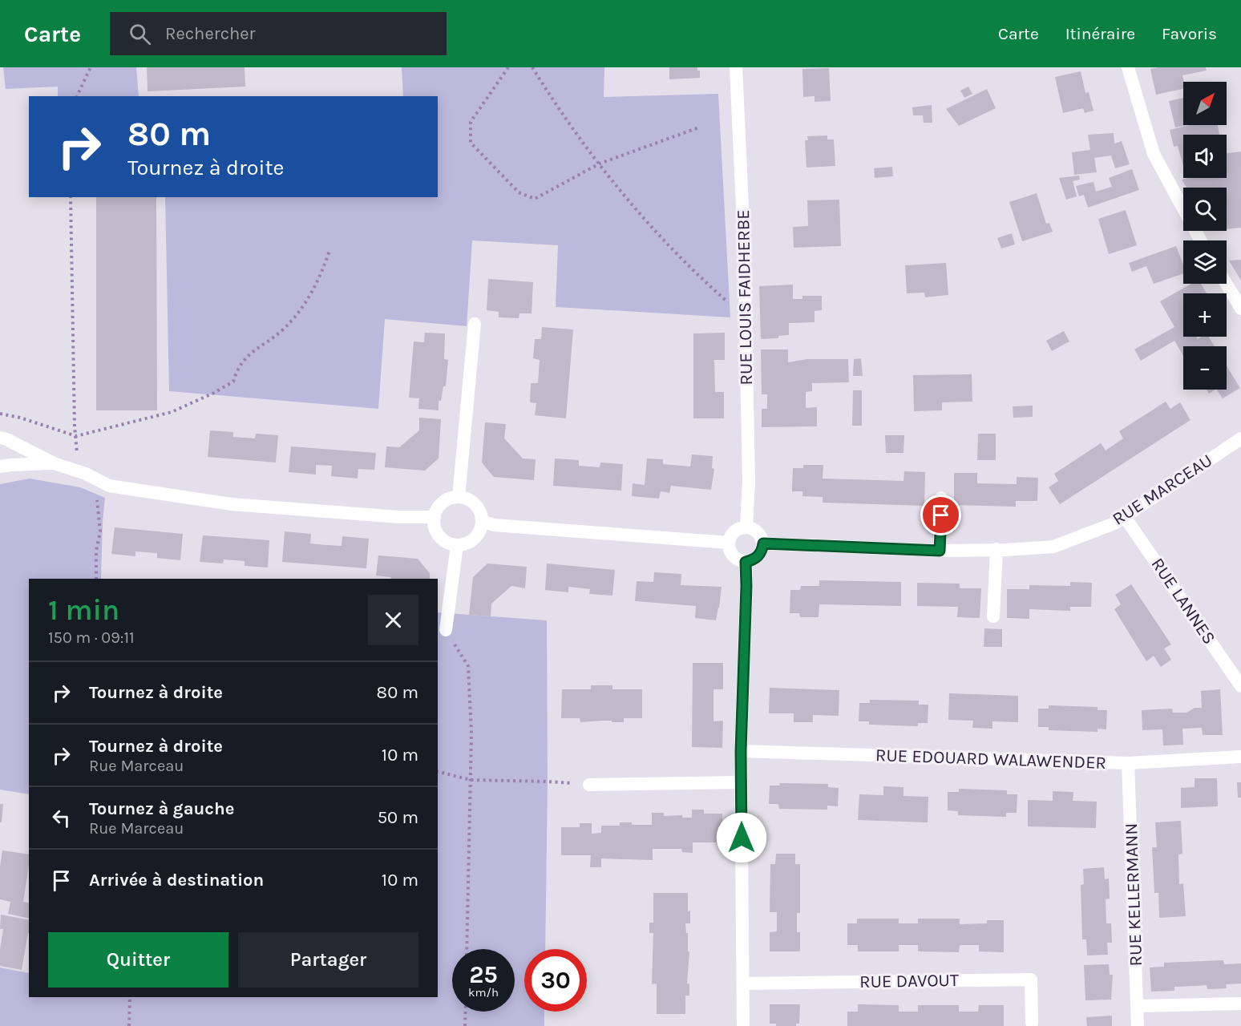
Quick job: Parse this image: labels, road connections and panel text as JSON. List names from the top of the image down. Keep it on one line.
{"streets":{"street":["RUE LOUIS FAIDHERBE","RUE MARCEAU","RUE LANNES","RUE EDOUARD WALAWENDER","RUE KELLERMANN","RUE DAVOUT"]},"crossings":[["RUE LOUIS FAIDHERBE","RUE MARCEAU"],["RUE MARCEAU","RUE LANNES"],["RUE EDOUARD WALAWENDER","RUE KELLERMANN"]],"north":"top right","page":{"header":"Carte","search":"Rechercher","nav":["Carte","Itinéraire","Favoris"],"map_buttons":["+","−"],"turn":["80 m","Tournez à droite"],"heading":["1 min","150 m · 09:11"],"list":[{"name":"Tournez à droite","value":"80 m"},{"name":"Tournez à droite","note":"Rue Marceau","value":"10 m"},{"name":"Tournez à gauche","note":"Rue Marceau","value":"50 m"},{"name":"Arrivée à destination","value":"10 m"}],"buttons":["Quitter","Partager"],"speed":"25 km/h","limit":"30"}}
